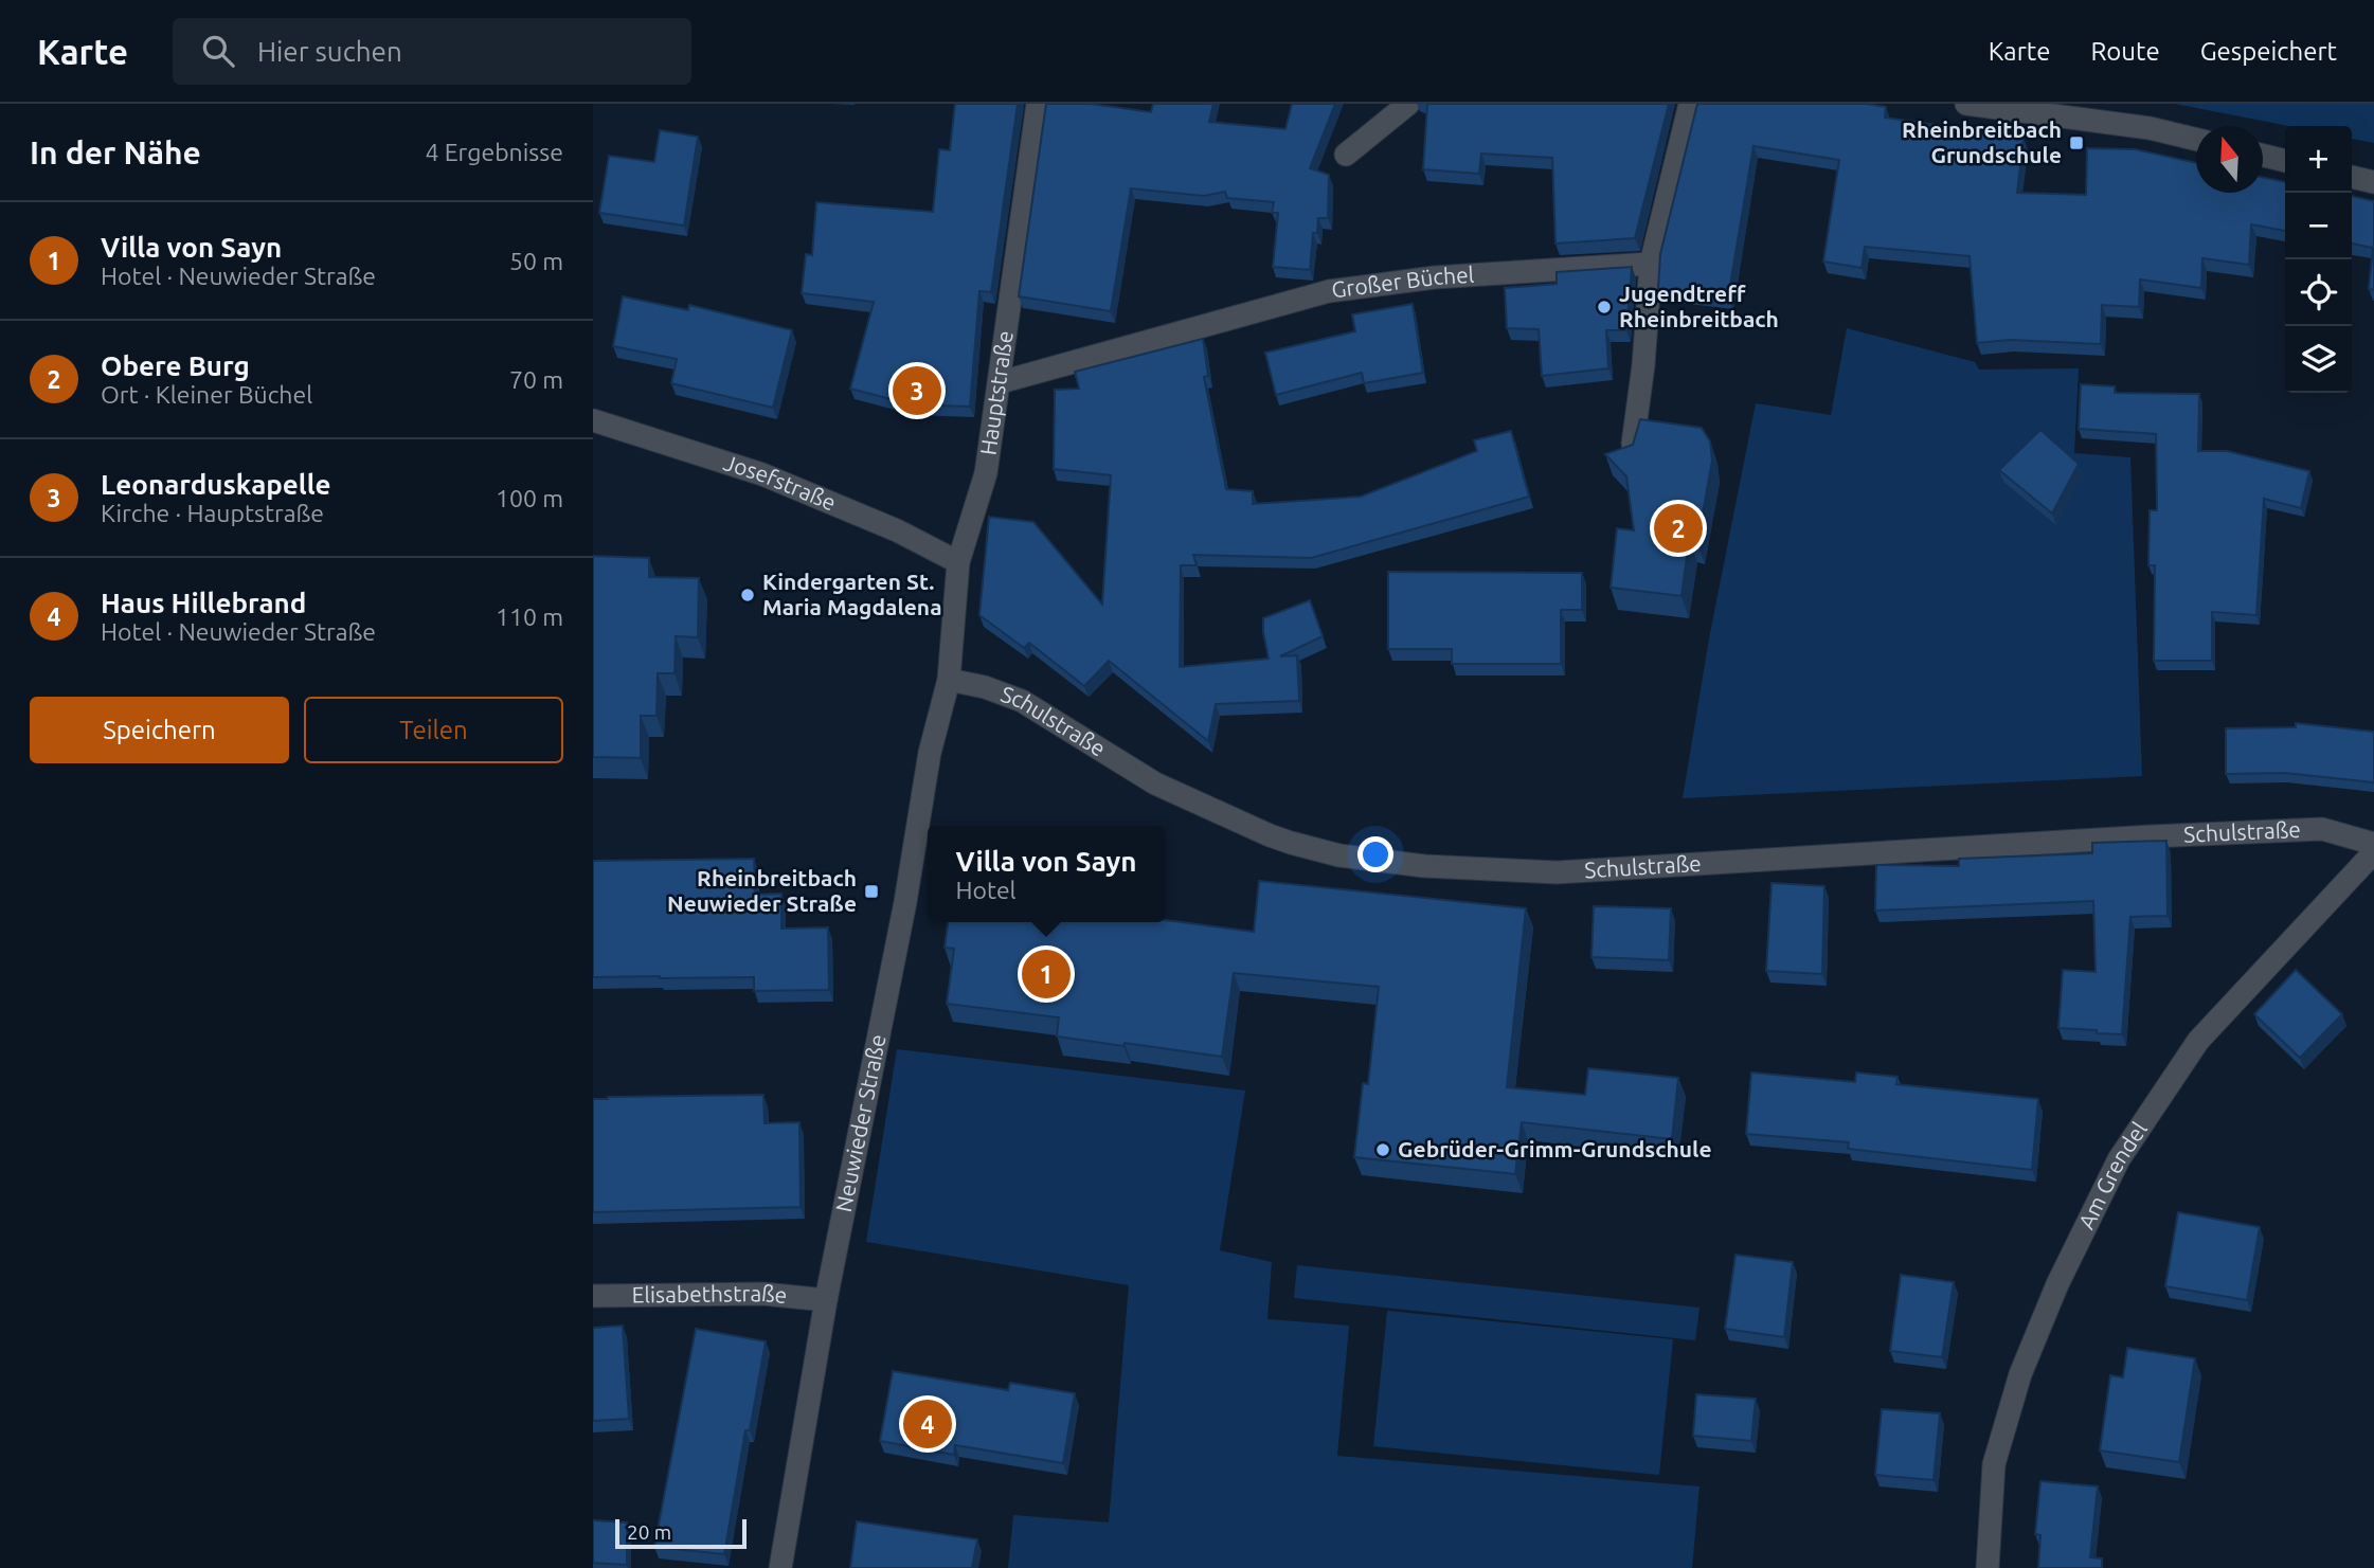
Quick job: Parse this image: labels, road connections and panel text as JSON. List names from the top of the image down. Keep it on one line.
{"streets":{"street":["Großer Büchel","Hauptstraße","Josefstraße","Schulstraße","Neuwieder Straße","Am Grendel","Elisabethstraße"]},"crossings":[["Großer Büchel","Hauptstraße"],["Hauptstraße","Josefstraße"],["Hauptstraße","Schulstraße"],["Hauptstraße","Neuwieder Straße"],["Schulstraße","Neuwieder Straße"],["Neuwieder Straße","Elisabethstraße"]],"places":{"transit":["Rheinbreitbach Grundschule","Rheinbreitbach Neuwieder Straße"],"other":["Jugendtreff Rheinbreitbach","Kindergarten St. Maria Magdalena","Gebrüder-Grimm-Grundschule"]},"scale_bar":"20 m","north":"top","page":{"header":"Karte","search":"Hier suchen","nav":["Karte","Route","Gespeichert"],"heading":["In der Nähe","4 Ergebnisse"],"map_buttons":["+","−"],"list":[{"mark":"1","name":"Villa von Sayn","note":"Hotel · Neuwieder Straße","value":"50 m"},{"mark":"2","name":"Obere Burg","note":"Ort · Kleiner Büchel","value":"70 m"},{"mark":"3","name":"Leonarduskapelle","note":"Kirche · Hauptstraße","value":"100 m"},{"mark":"4","name":"Haus Hillebrand","note":"Hotel · Neuwieder Straße","value":"110 m"}],"pins":["3","2","1","4"],"buttons":["Speichern","Teilen"],"popup":["Villa von Sayn","Hotel"],"scale":"20 m"}}
